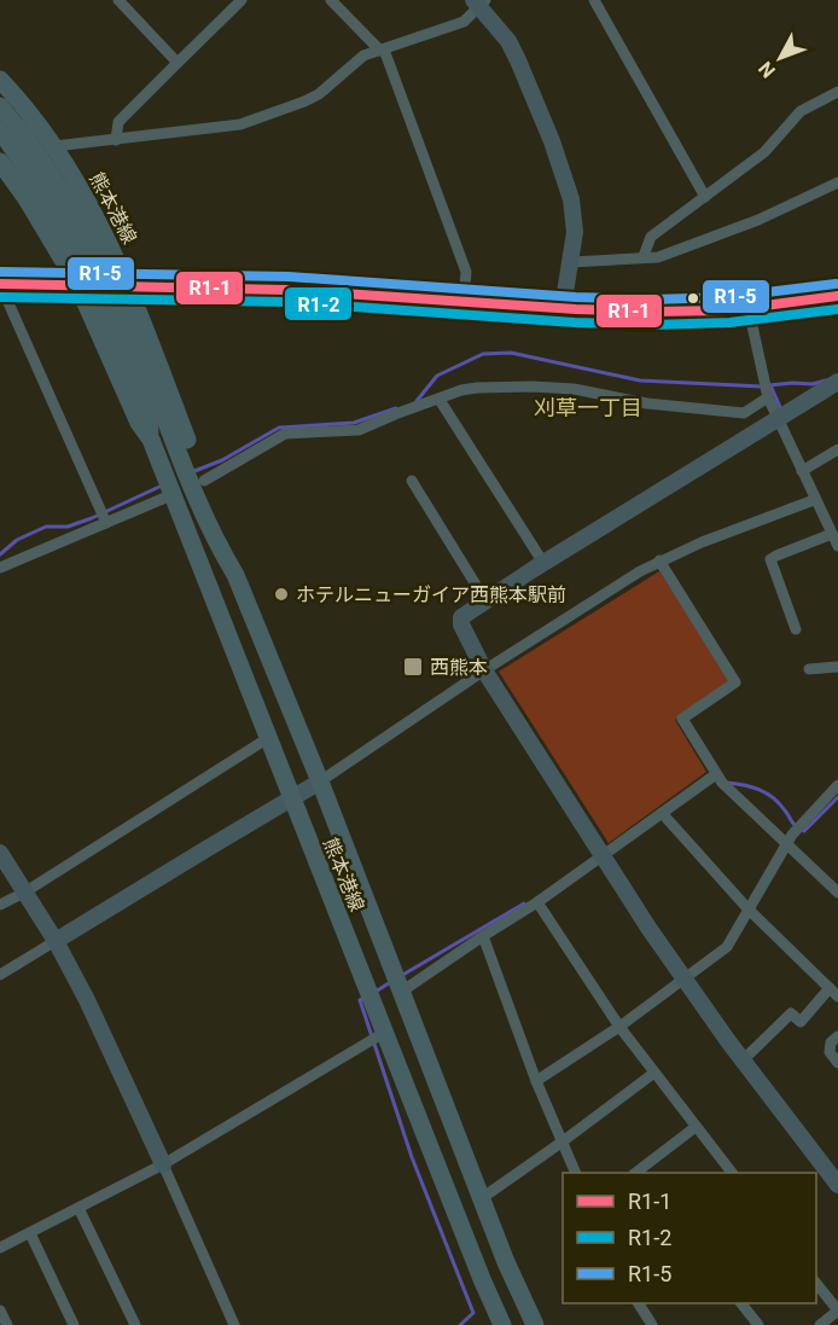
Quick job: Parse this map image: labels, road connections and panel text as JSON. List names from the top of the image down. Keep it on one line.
{"streets":{"main road":["熊本港線"]},"districts":["刈草一丁目"],"places":{"other":["ホテルニューガイア西熊本駅前"],"transit":["西熊本"]},"lines":["transit line R1-5","transit line R1-1","transit line R1-2"],"legend":["R1-1","R1-2","R1-5"],"north":"bottom left"}
